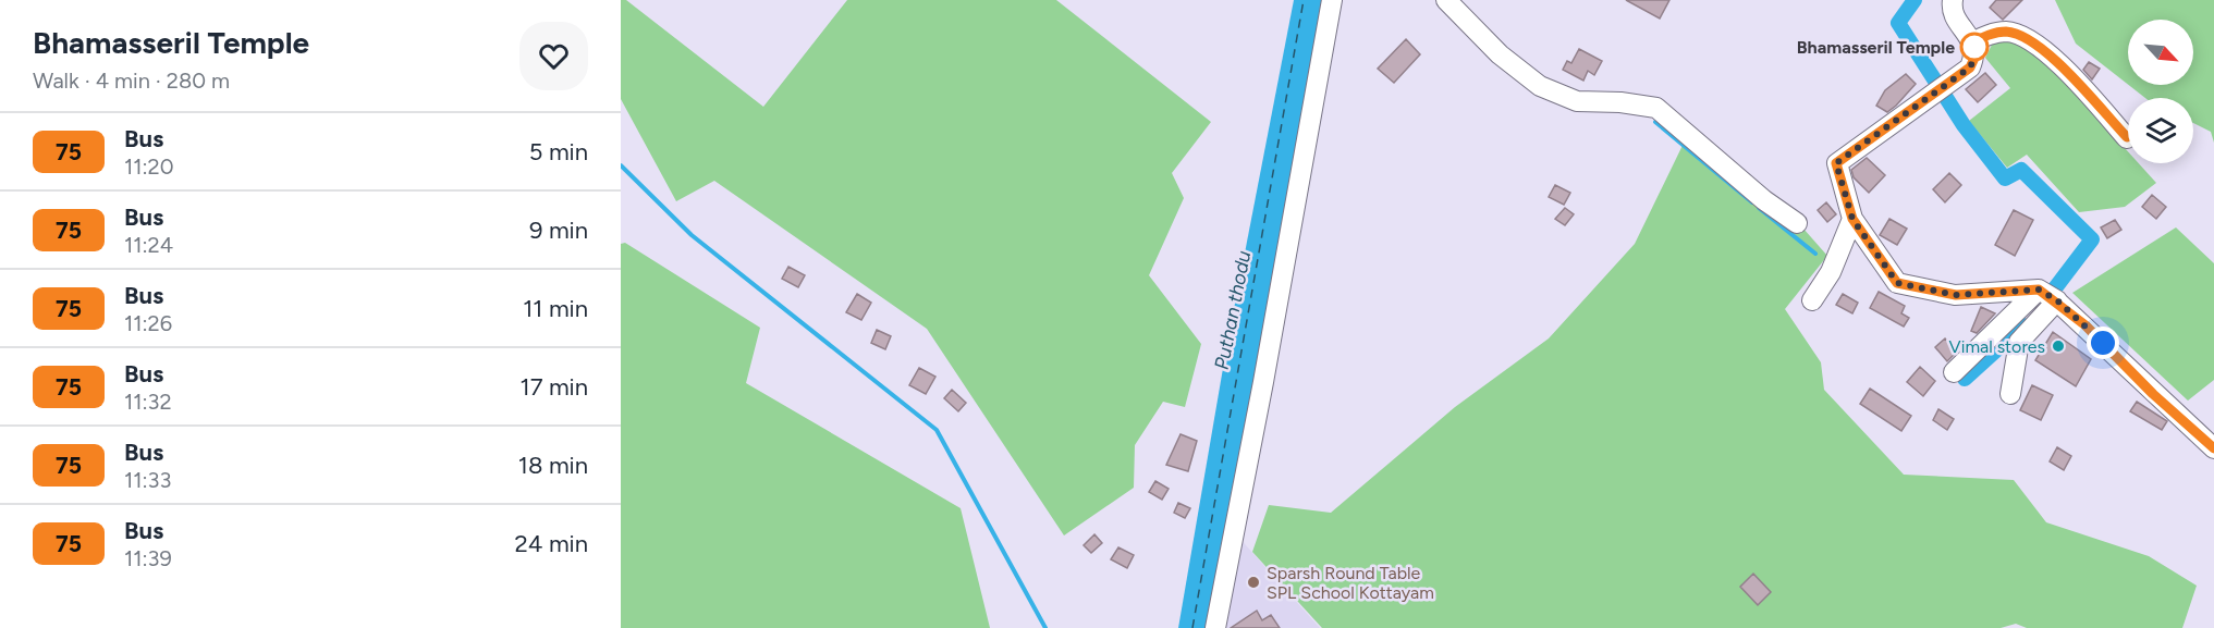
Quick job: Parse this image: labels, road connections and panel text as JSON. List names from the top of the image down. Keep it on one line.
{"water":["Puthan thodu"],"places":["Bhamasseril Temple","Vimal stores","Sparsh Round Table SPL School Kottayam"],"lines":["bus line 75"],"north":"bottom right","page":{"heading":["Bhamasseril Temple","Walk · 4 min · 280 m"],"list":[{"mark":"75","name":"Bus","note":"11:20","value":"5 min"},{"mark":"75","name":"Bus","note":"11:24","value":"9 min"},{"mark":"75","name":"Bus","note":"11:26","value":"11 min"},{"mark":"75","name":"Bus","note":"11:32","value":"17 min"},{"mark":"75","name":"Bus","note":"11:33","value":"18 min"},{"mark":"75","name":"Bus","note":"11:39","value":"24 min"}]}}
